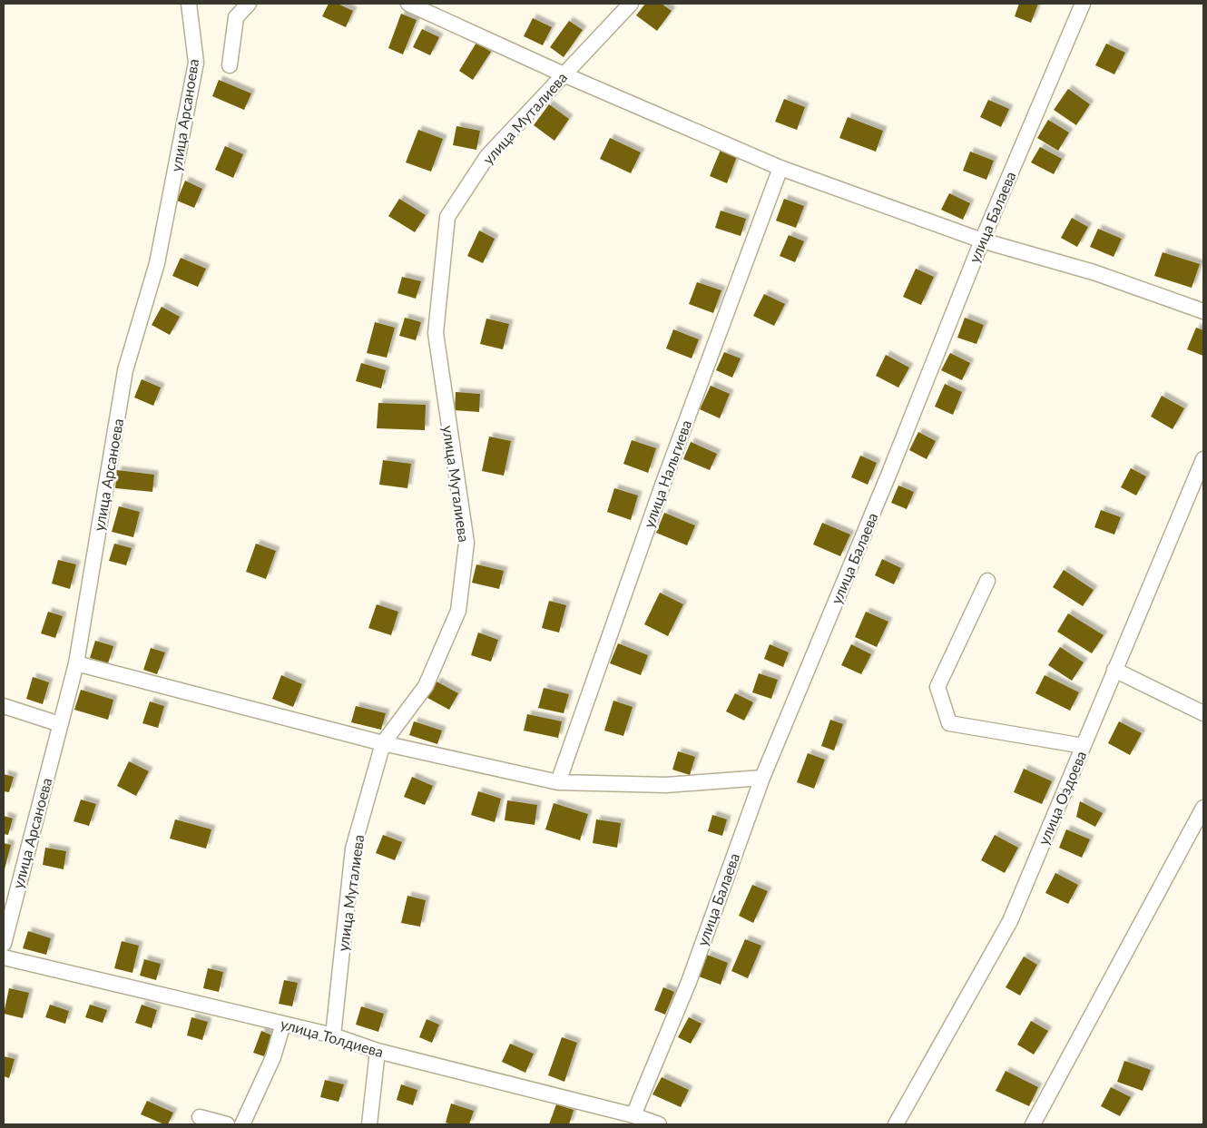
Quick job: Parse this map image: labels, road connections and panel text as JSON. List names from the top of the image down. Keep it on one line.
{"streets":{"street":["улица Арсаноева","улица Муталиева","улица Балаева","улица Нальгиева","улица Оздоева","улица Толдиева"]},"crossings":[["улица Муталиева","улица Толдиева"],["улица Балаева","улица Толдиева"]]}
